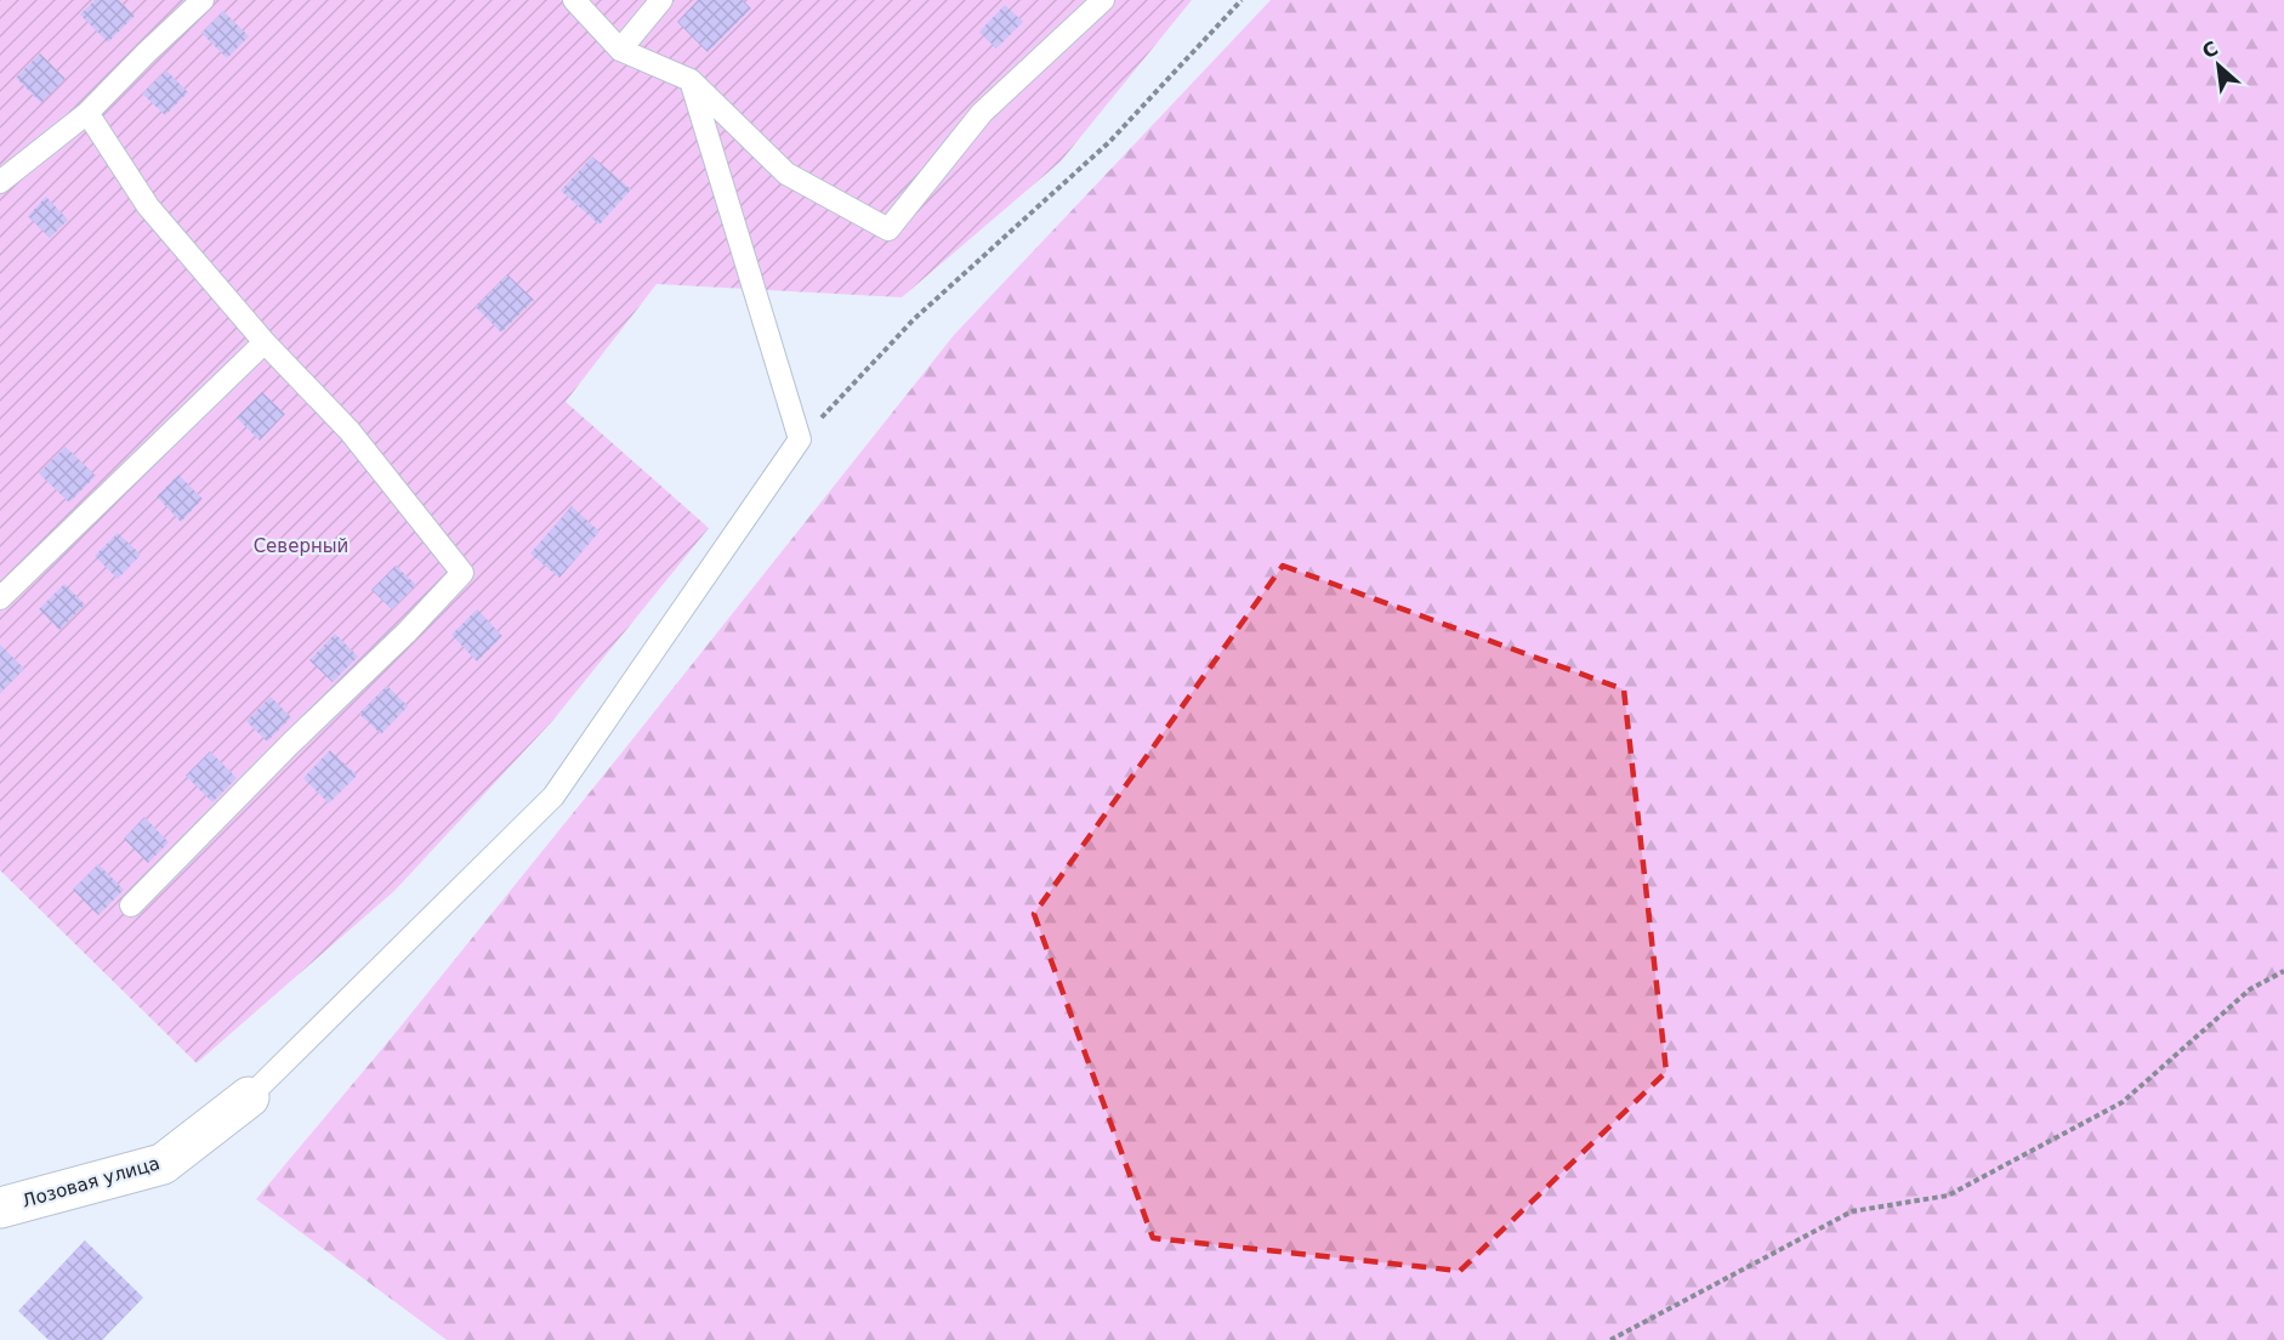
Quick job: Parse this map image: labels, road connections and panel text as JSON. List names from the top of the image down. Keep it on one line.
{"streets":{"street":["Лозовая улица"]},"parks":["Северный"],"north":"top left"}
